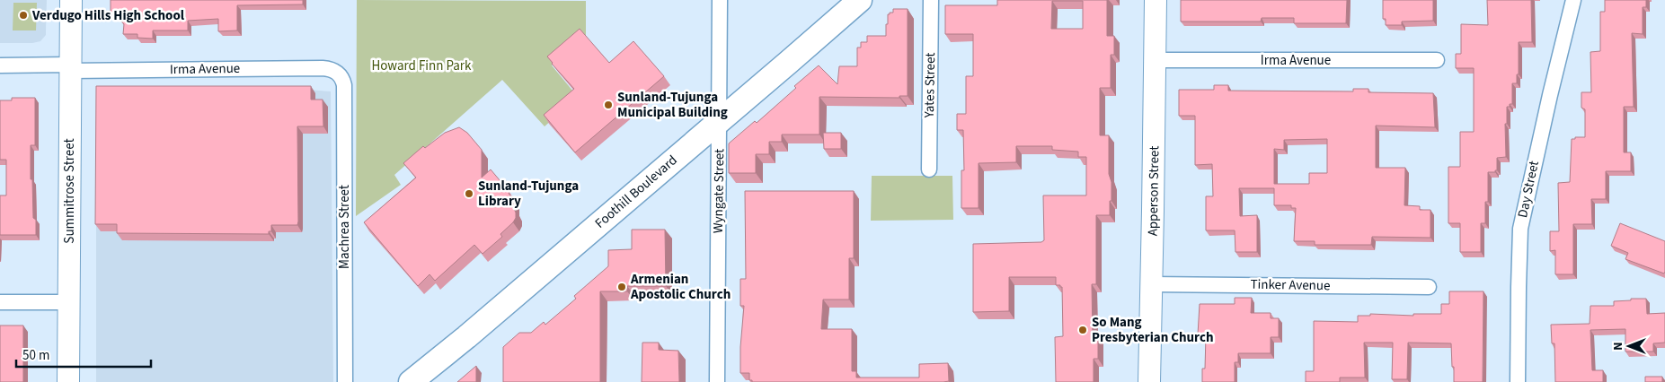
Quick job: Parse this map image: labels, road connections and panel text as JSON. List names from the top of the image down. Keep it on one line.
{"streets":{"main road":["Foothill Boulevard"],"street":["Irma Avenue","Yates Street","Day Street","Summitrose Street","Wyngate Street","Apperson Street","Machrea Street","Tinker Avenue"]},"crossings":[["Irma Avenue","Summitrose Street"],["Irma Avenue","Apperson Street"],["Irma Avenue","Machrea Street"],["Wyngate Street","Foothill Boulevard"],["Apperson Street","Tinker Avenue"]],"parks":["Howard Finn Park"],"places":["Verdugo Hills High School","Sunland-Tujunga Municipal Building","Sunland-Tujunga Library","Armenian Apostolic Church","So Mang Presbyterian Church"],"scale_bar":"50 m","north":"left"}
